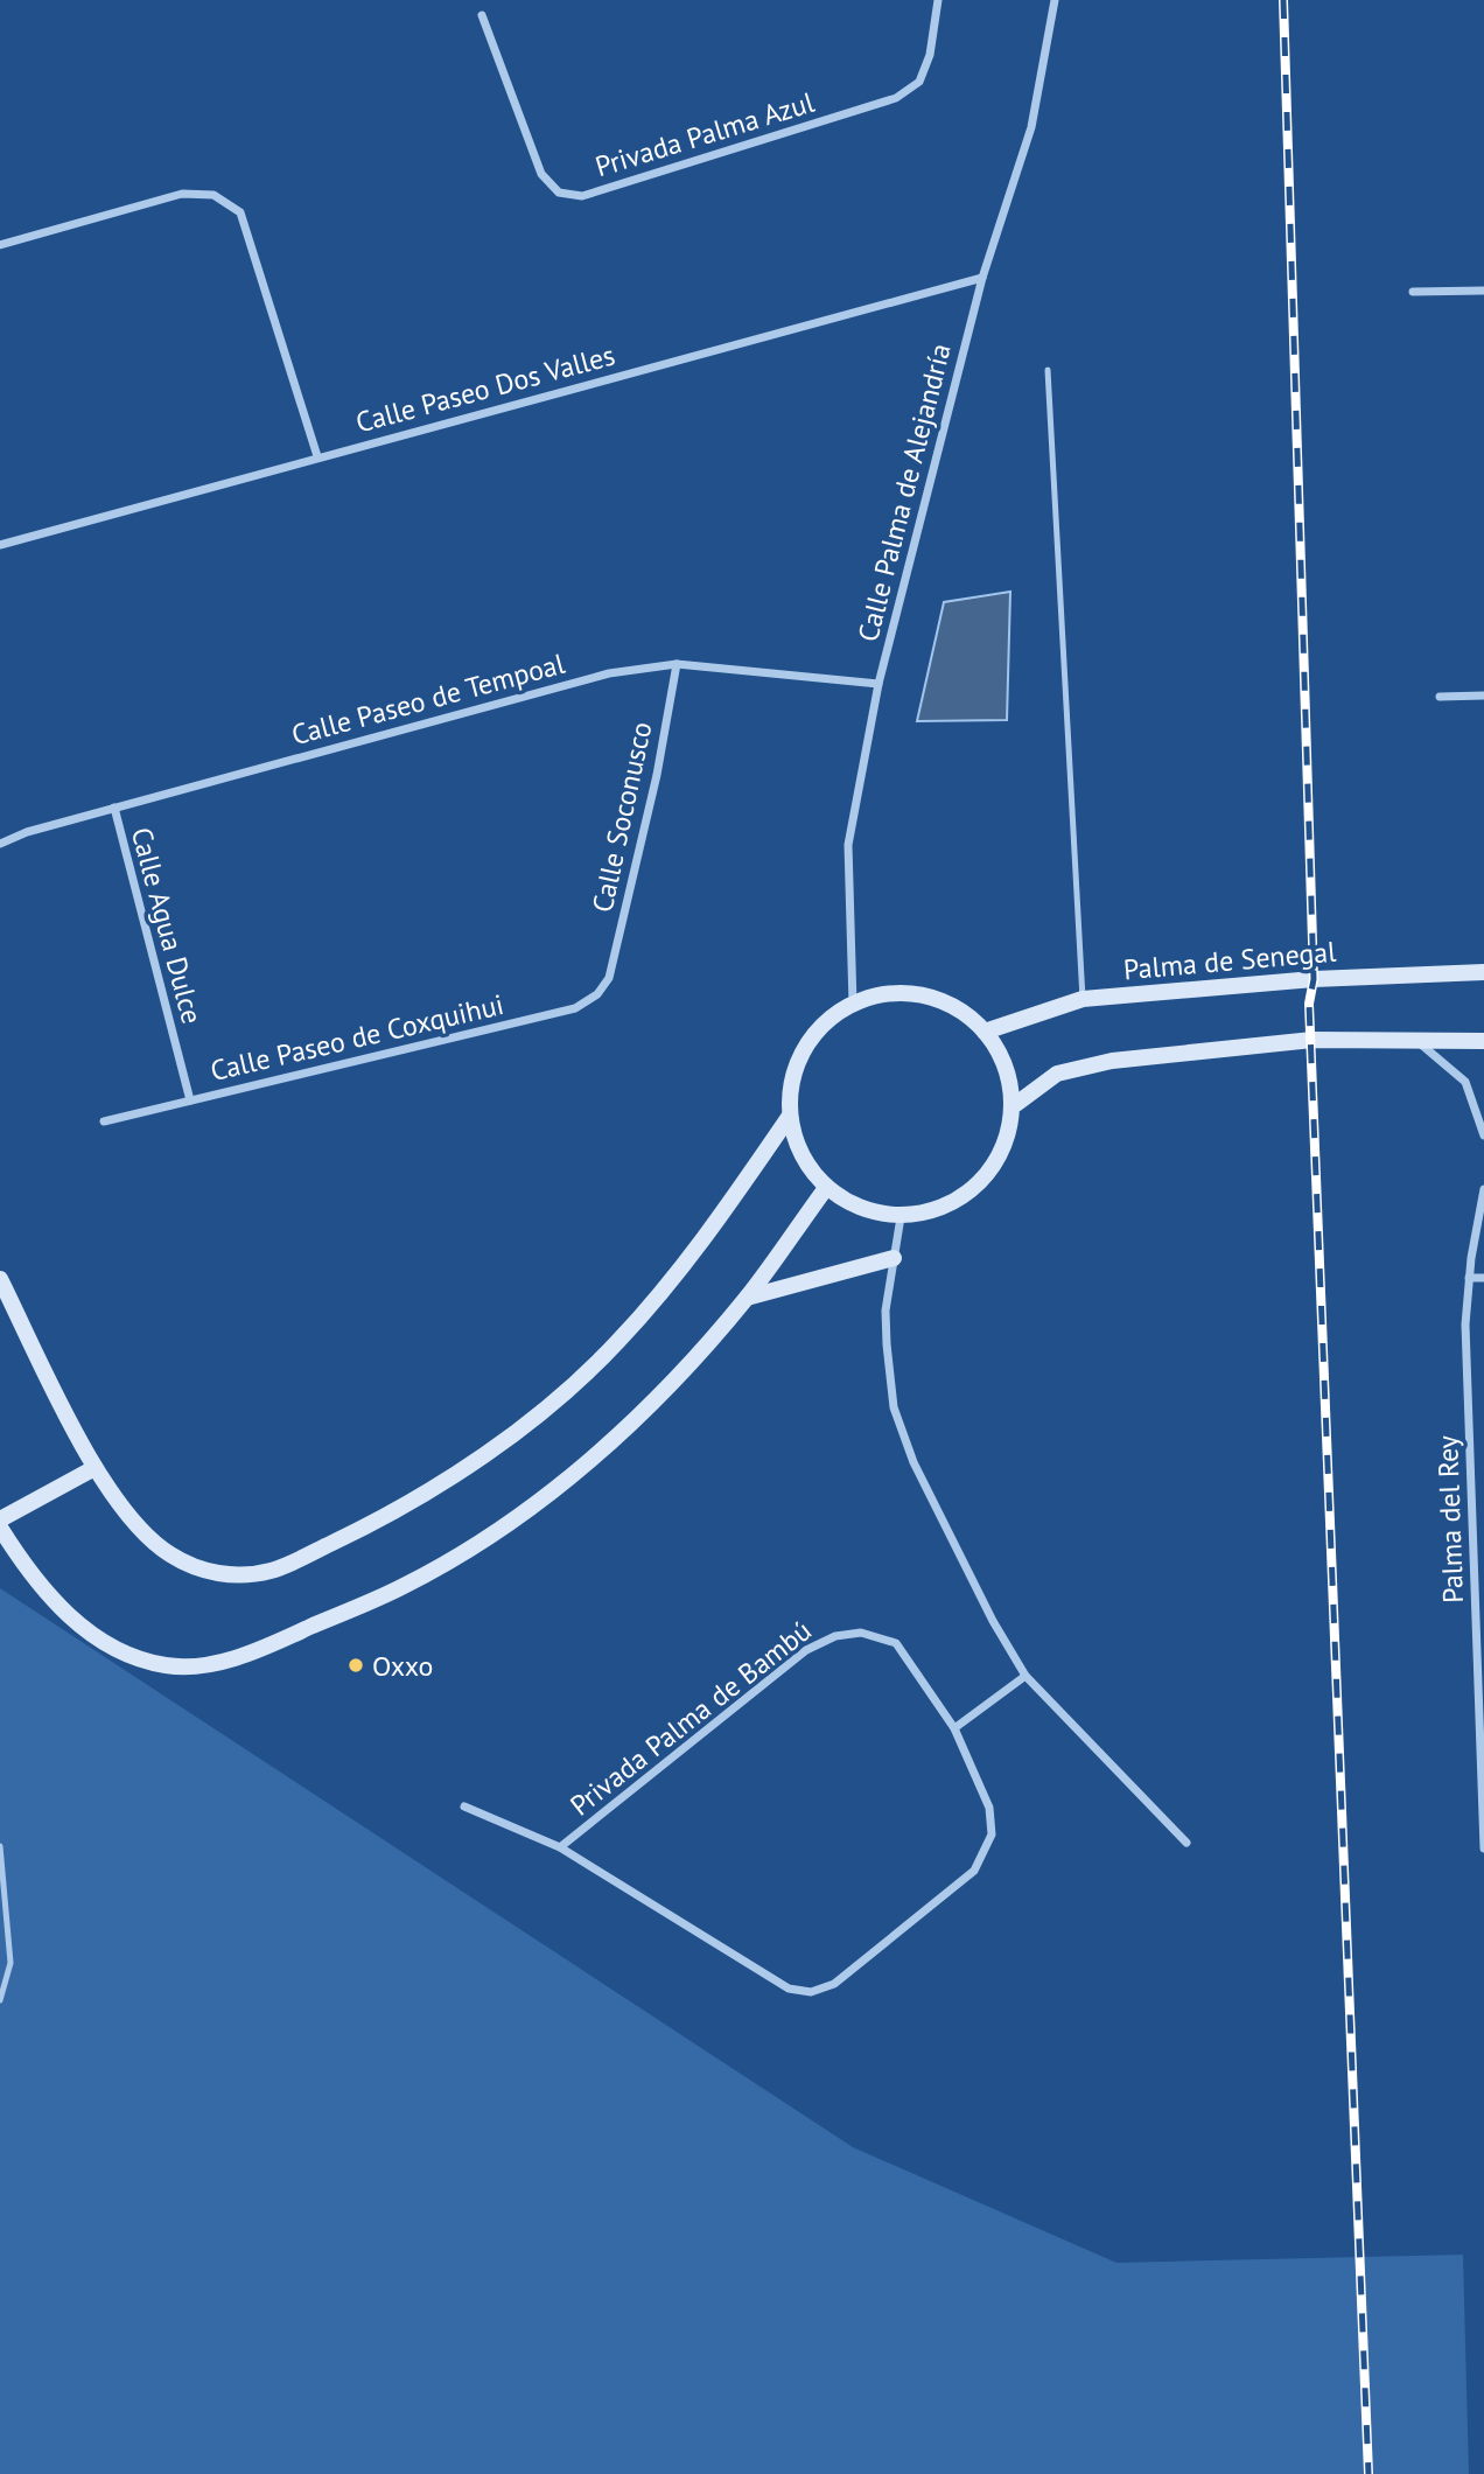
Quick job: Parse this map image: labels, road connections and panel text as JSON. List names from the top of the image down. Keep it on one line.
{"streets":{"street":["Privada Palma Azul","Calle Paseo Dos Valles","Calle Palma de Alejandría","Calle Paseo de Tempoal","Calle Soconusco","Calle Agua Dulce","Palma de Senegal","Calle Paseo de Coxquihui","Palma del Rey","Privada Palma de Bambú"]},"crossings":[["Calle Paseo Dos Valles","Calle Palma de Alejandría"],["Calle Palma de Alejandría","Calle Paseo de Tempoal"],["Calle Palma de Alejandría","Palma de Senegal"],["Calle Paseo de Tempoal","Calle Soconusco"],["Calle Paseo de Tempoal","Calle Agua Dulce"],["Calle Soconusco","Calle Paseo de Coxquihui"],["Calle Agua Dulce","Calle Paseo de Coxquihui"]],"places":["Oxxo"]}
